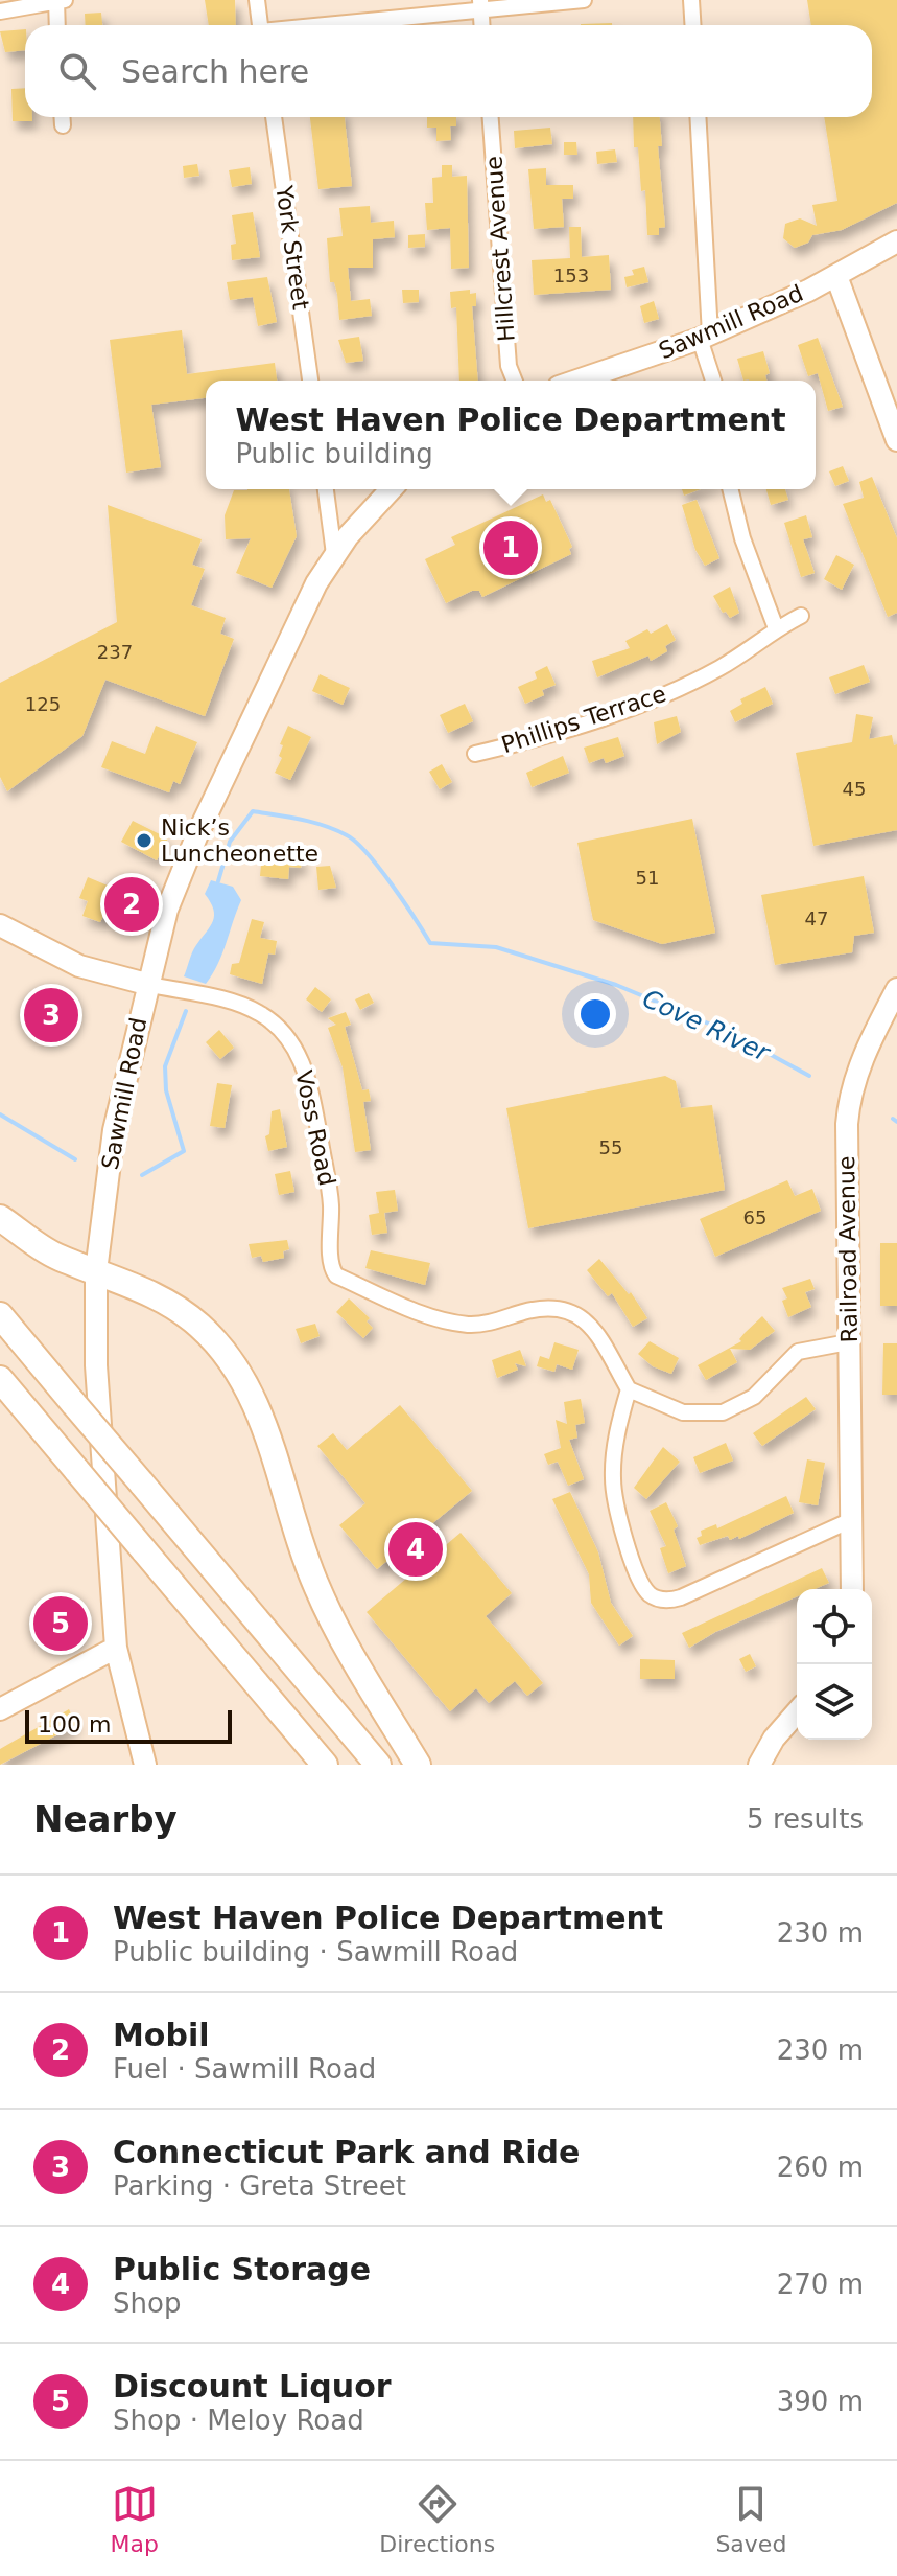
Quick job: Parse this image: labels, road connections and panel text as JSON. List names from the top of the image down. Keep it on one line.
{"streets":{"main road":["Sawmill Road","Railroad Avenue"],"street":["York Street","Hillcrest Avenue","Phillips Terrace","Voss Road"]},"crossings":[["Sawmill Road","Voss Road"]],"water":["Cove River"],"places":["Nick’s Luncheonette"],"house_numbers":["153","237","125","45","51","47","55","65"],"scale_bar":"100 m","page":{"search":"Search here","popup":["West Haven Police Department","Public building"],"pins":["1","2","3","4","5"],"scale":"100 m","heading":["Nearby","5 results"],"list":[{"mark":"1","name":"West Haven Police Department","note":"Public building · Sawmill Road","value":"230 m"},{"mark":"2","name":"Mobil","note":"Fuel · Sawmill Road","value":"230 m"},{"mark":"3","name":"Connecticut Park and Ride","note":"Parking · Greta Street","value":"260 m"},{"mark":"4","name":"Public Storage","note":"Shop","value":"270 m"},{"mark":"5","name":"Discount Liquor","note":"Shop · Meloy Road","value":"390 m"}],"nav":["Map","Directions","Saved"]}}
